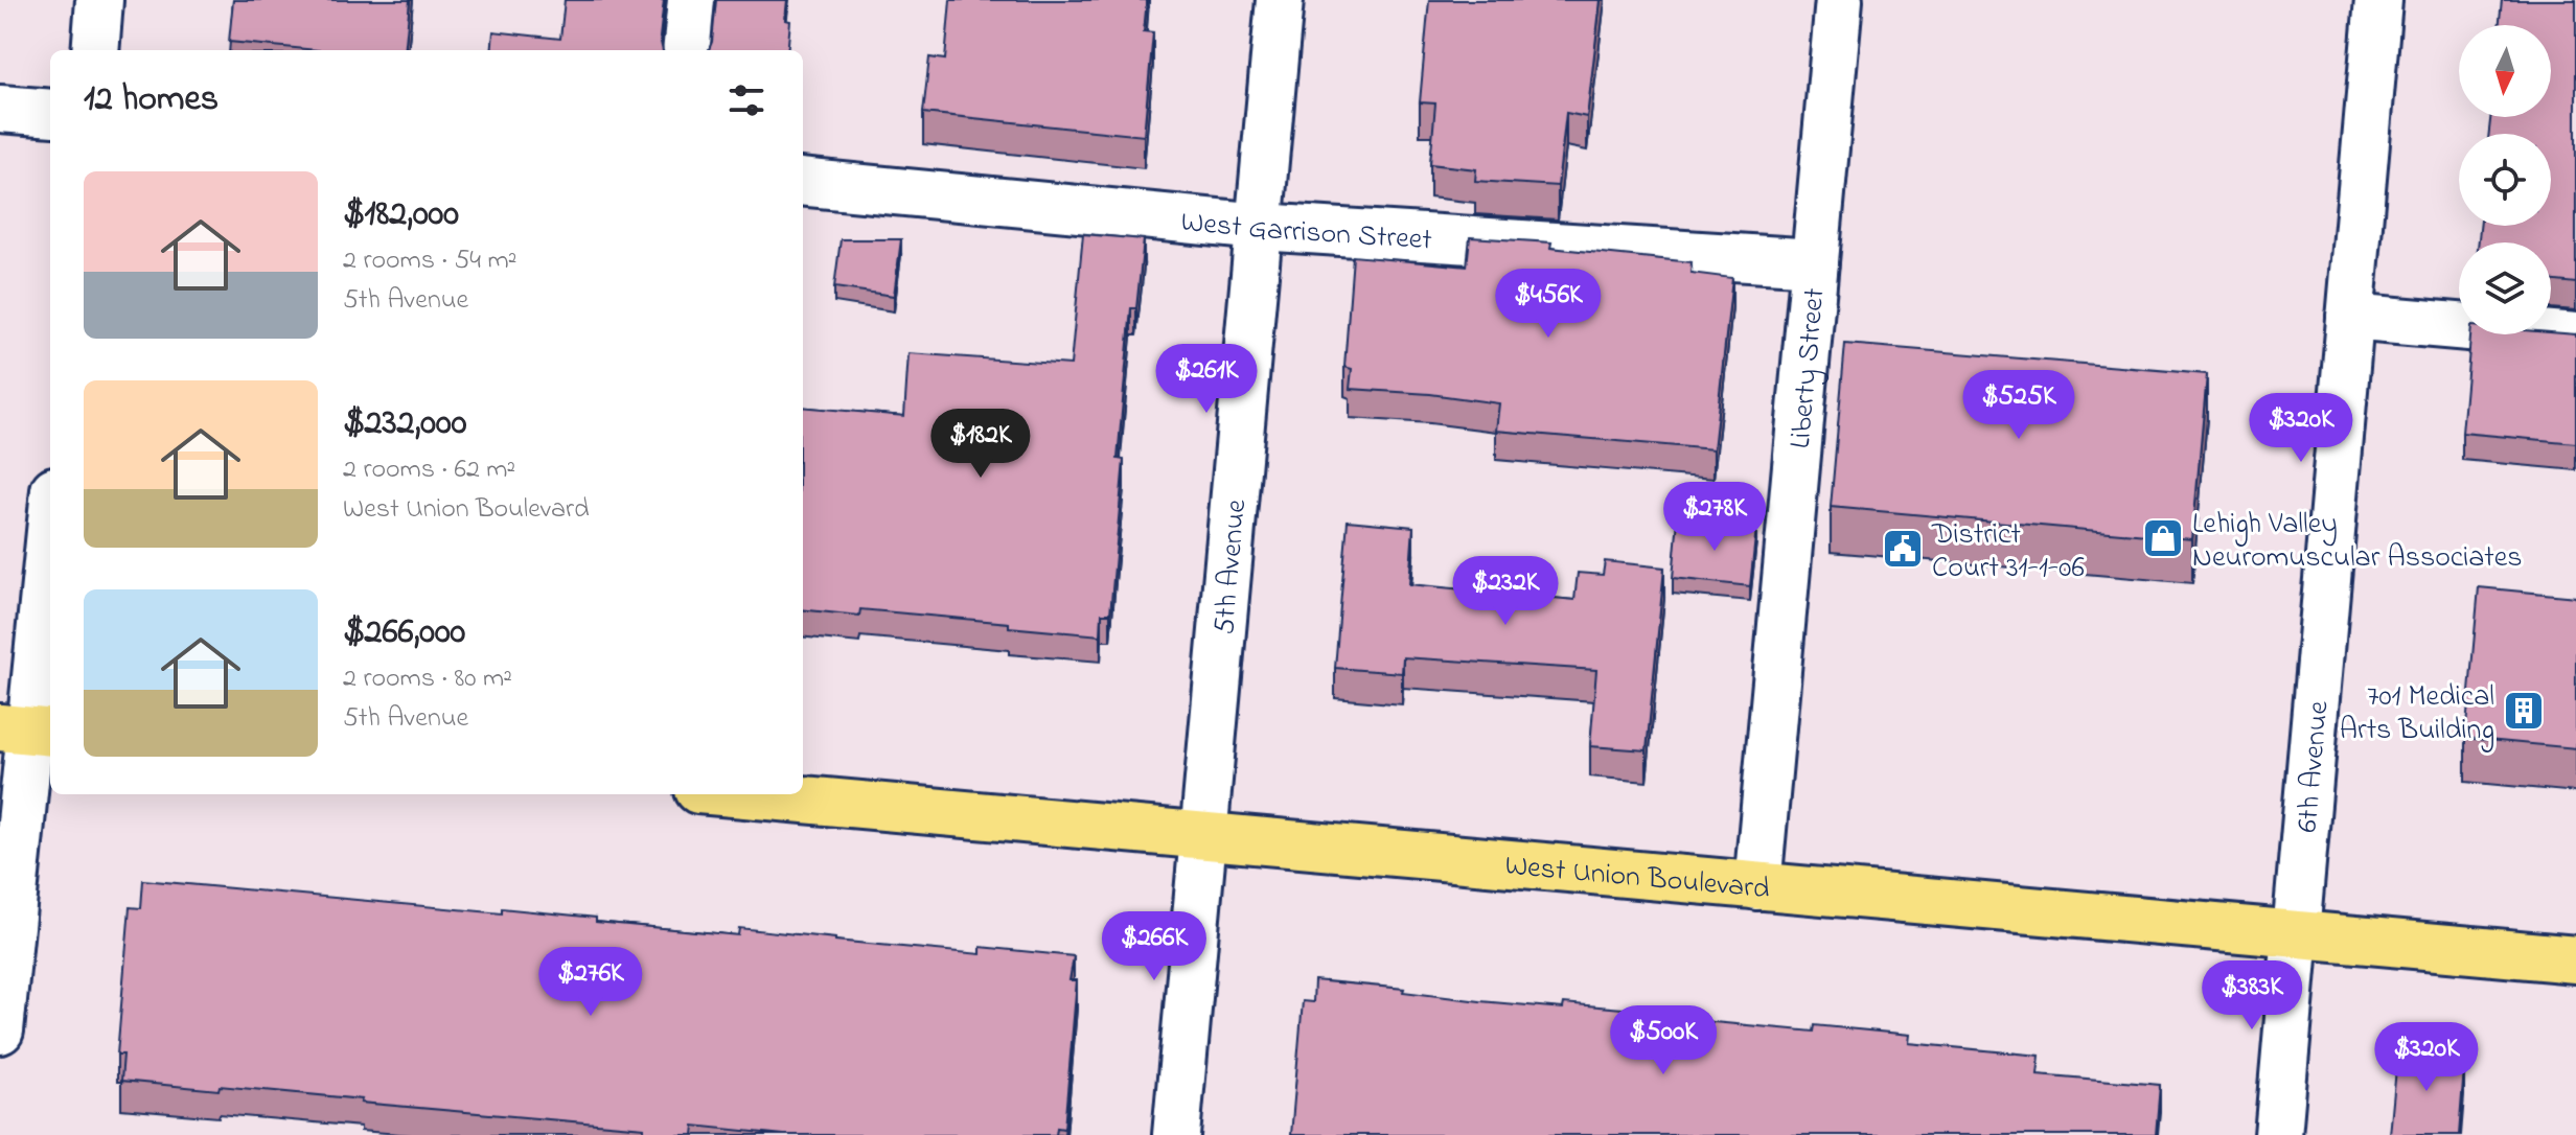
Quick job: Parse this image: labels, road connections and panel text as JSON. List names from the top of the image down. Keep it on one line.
{"streets":{"main road":["West Union Boulevard"],"street":["West Garrison Street","Liberty Street","5th Avenue","6th Avenue"]},"crossings":[["West Garrison Street","Liberty Street"],["West Garrison Street","5th Avenue"],["Liberty Street","West Union Boulevard"],["5th Avenue","West Union Boulevard"],["6th Avenue","West Union Boulevard"]],"places":{"shop":["Lehigh Valley Neuromuscular Associates"],"public building":["District Court 31-1-06"],"building":["701 Medical Arts Building"]},"north":"bottom","page":{"heading":"12 homes","list":[{"name":"$182,000","note":"2 rooms · 54 m² · 5th Avenue"},{"name":"$232,000","note":"2 rooms · 62 m² · West Union Boulevard"},{"name":"$266,000","note":"2 rooms · 80 m² · 5th Avenue"}],"price":["$456K","$261K","$525K","$320K","$182K","$278K","$232K","$266K","$276K","$383K","$500K","$320K"]}}
